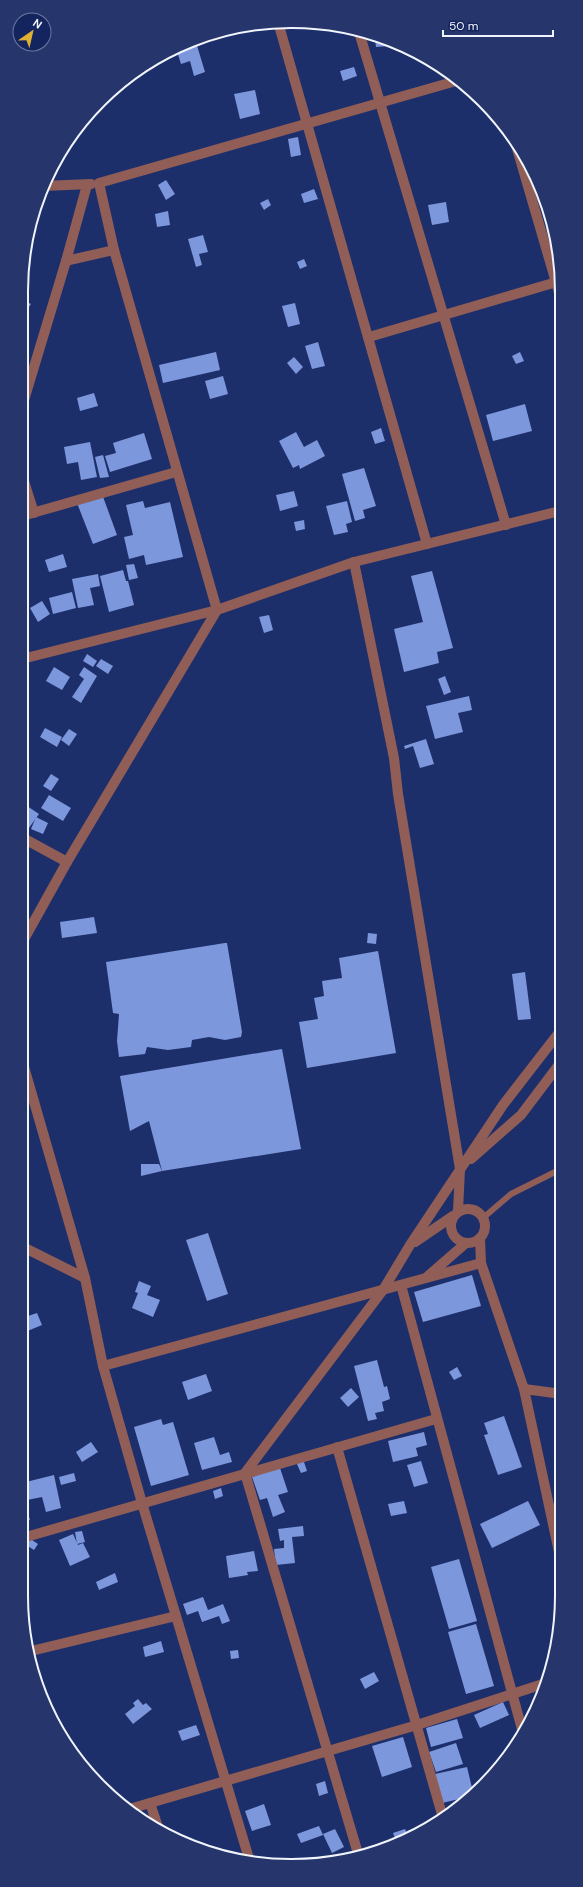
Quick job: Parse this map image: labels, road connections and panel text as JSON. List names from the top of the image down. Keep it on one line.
{"scale_bar":"50 m","north":"top right"}
